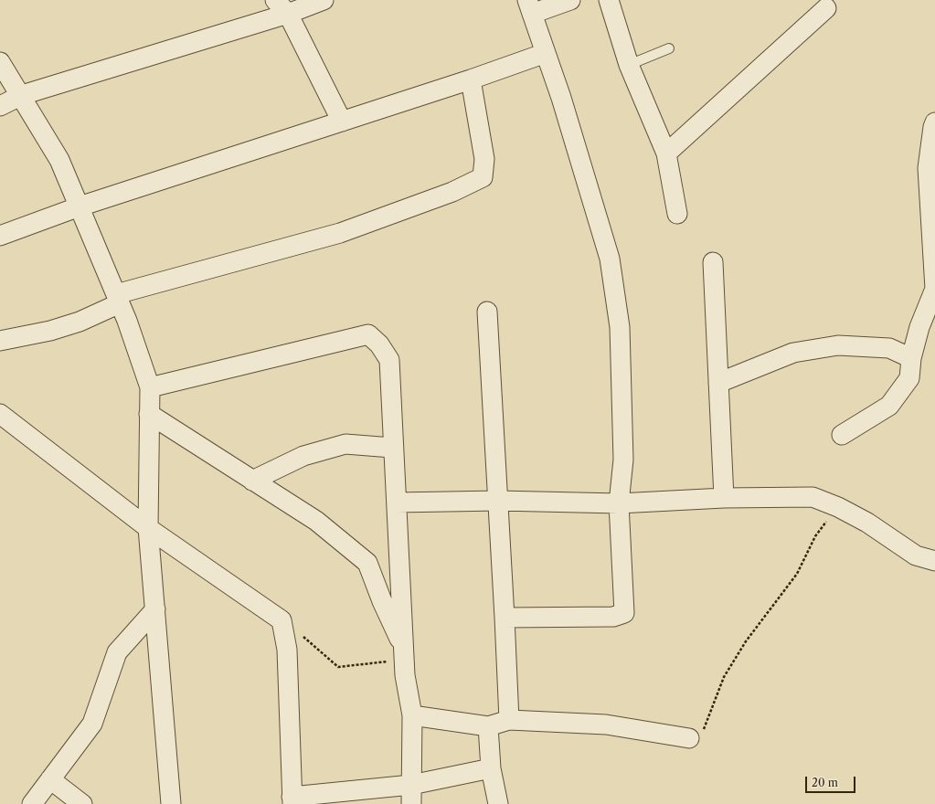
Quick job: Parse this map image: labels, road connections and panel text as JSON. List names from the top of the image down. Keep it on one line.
{"scale_bar":"20 m"}
